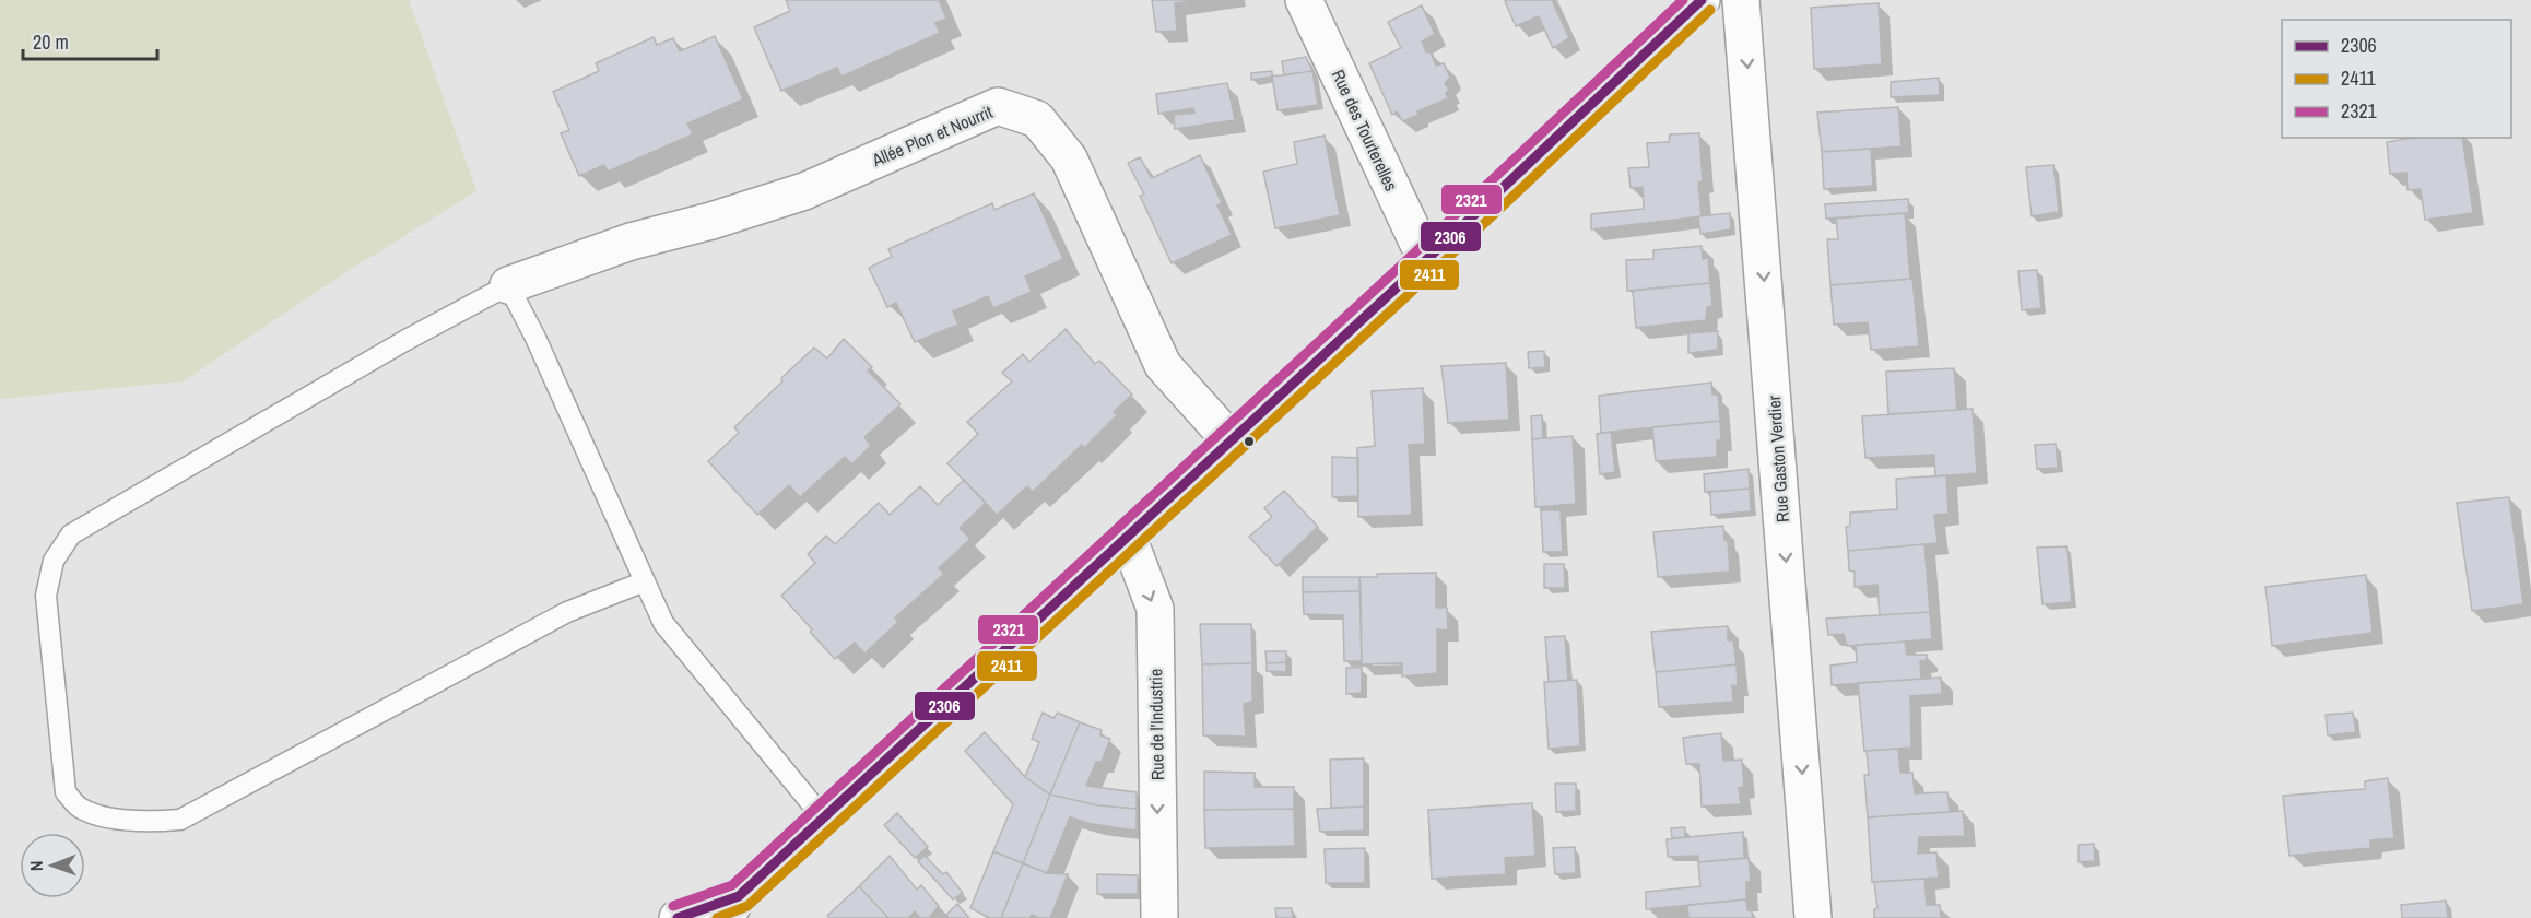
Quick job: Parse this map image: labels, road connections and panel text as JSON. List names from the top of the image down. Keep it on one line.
{"streets":{"street":["Rue des Tourterelles","Allée Plon et Nourrit","Rue Gaston Verdier","Rue de l'Industrie"]},"one_way":["Rue Gaston Verdier","Rue de l'Industrie"],"lines":["transit line 2306","transit line 2321","transit line 2411"],"legend":["2306","2411","2321"],"scale_bar":"20 m","north":"left"}
